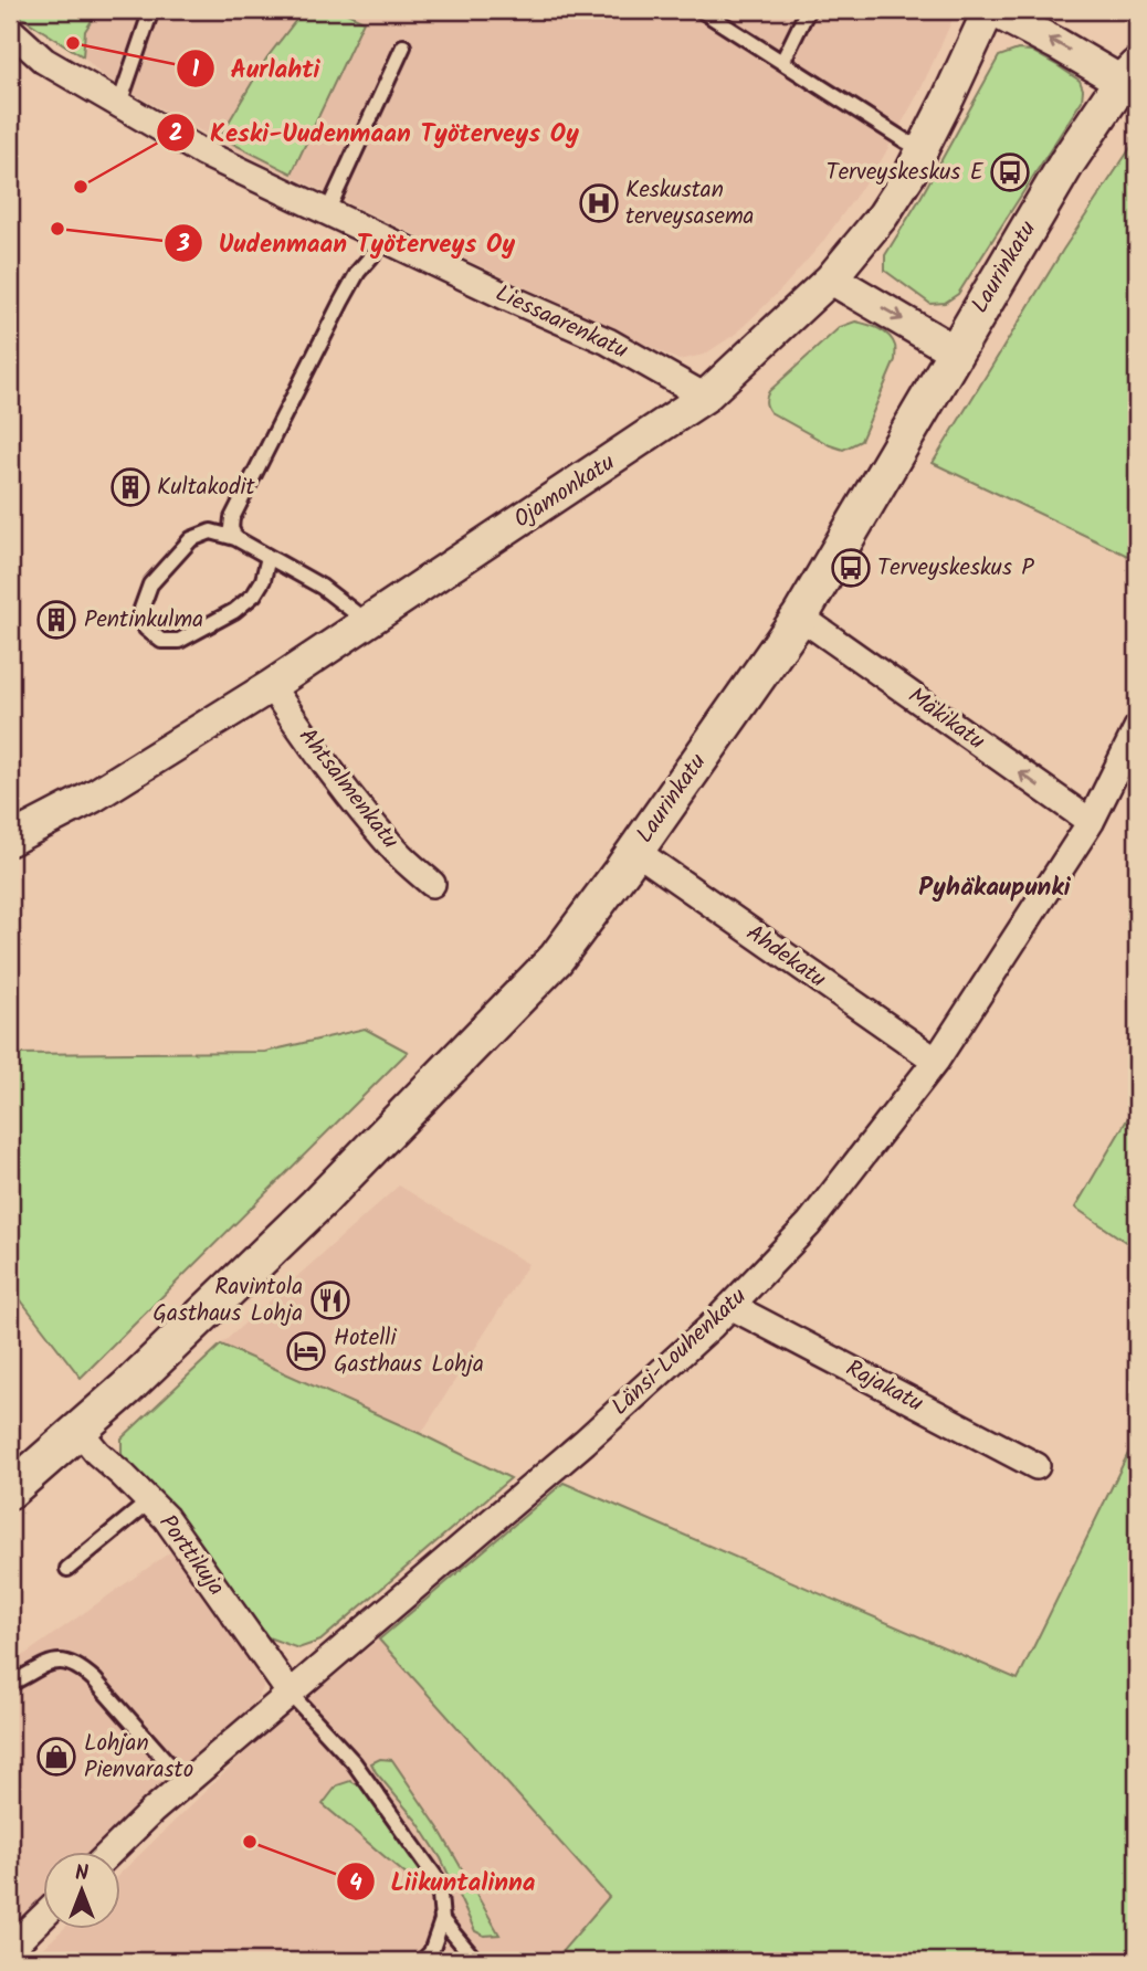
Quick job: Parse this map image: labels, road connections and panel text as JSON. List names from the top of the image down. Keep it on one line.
{"streets":{"main road":["Laurinkatu"],"street":["Liessaarenkatu","Ojamonkatu","Mäkikatu","Ahtsalmenkatu","Ahdekatu","Länsi-Louhenkatu","Rajakatu","Porttikuja"]},"crossings":[["Laurinkatu","Mäkikatu"],["Laurinkatu","Ahdekatu"],["Laurinkatu","Porttikuja"],["Liessaarenkatu","Ojamonkatu"],["Ojamonkatu","Ahtsalmenkatu"],["Mäkikatu","Länsi-Louhenkatu"],["Ahdekatu","Länsi-Louhenkatu"],["Länsi-Louhenkatu","Rajakatu"],["Länsi-Louhenkatu","Porttikuja"]],"one_way":["Mäkikatu"],"districts":["Pyhäkaupunki"],"places":{"other":["Aurlahti","Keski-Uudenmaan Työterveys Oy","Uudenmaan Työterveys Oy","Liikuntalinna"],"bus stop":["Terveyskeskus E","Terveyskeskus P"],"hospital":["Keskustan terveysasema"],"building":["Kultakodit","Pentinkulma"],"restaurant":["Ravintola Gasthaus Lohja"],"hotel":["Hotelli Gasthaus Lohja"],"shop":["Lohjan Pienvarasto"]},"north":"top"}
